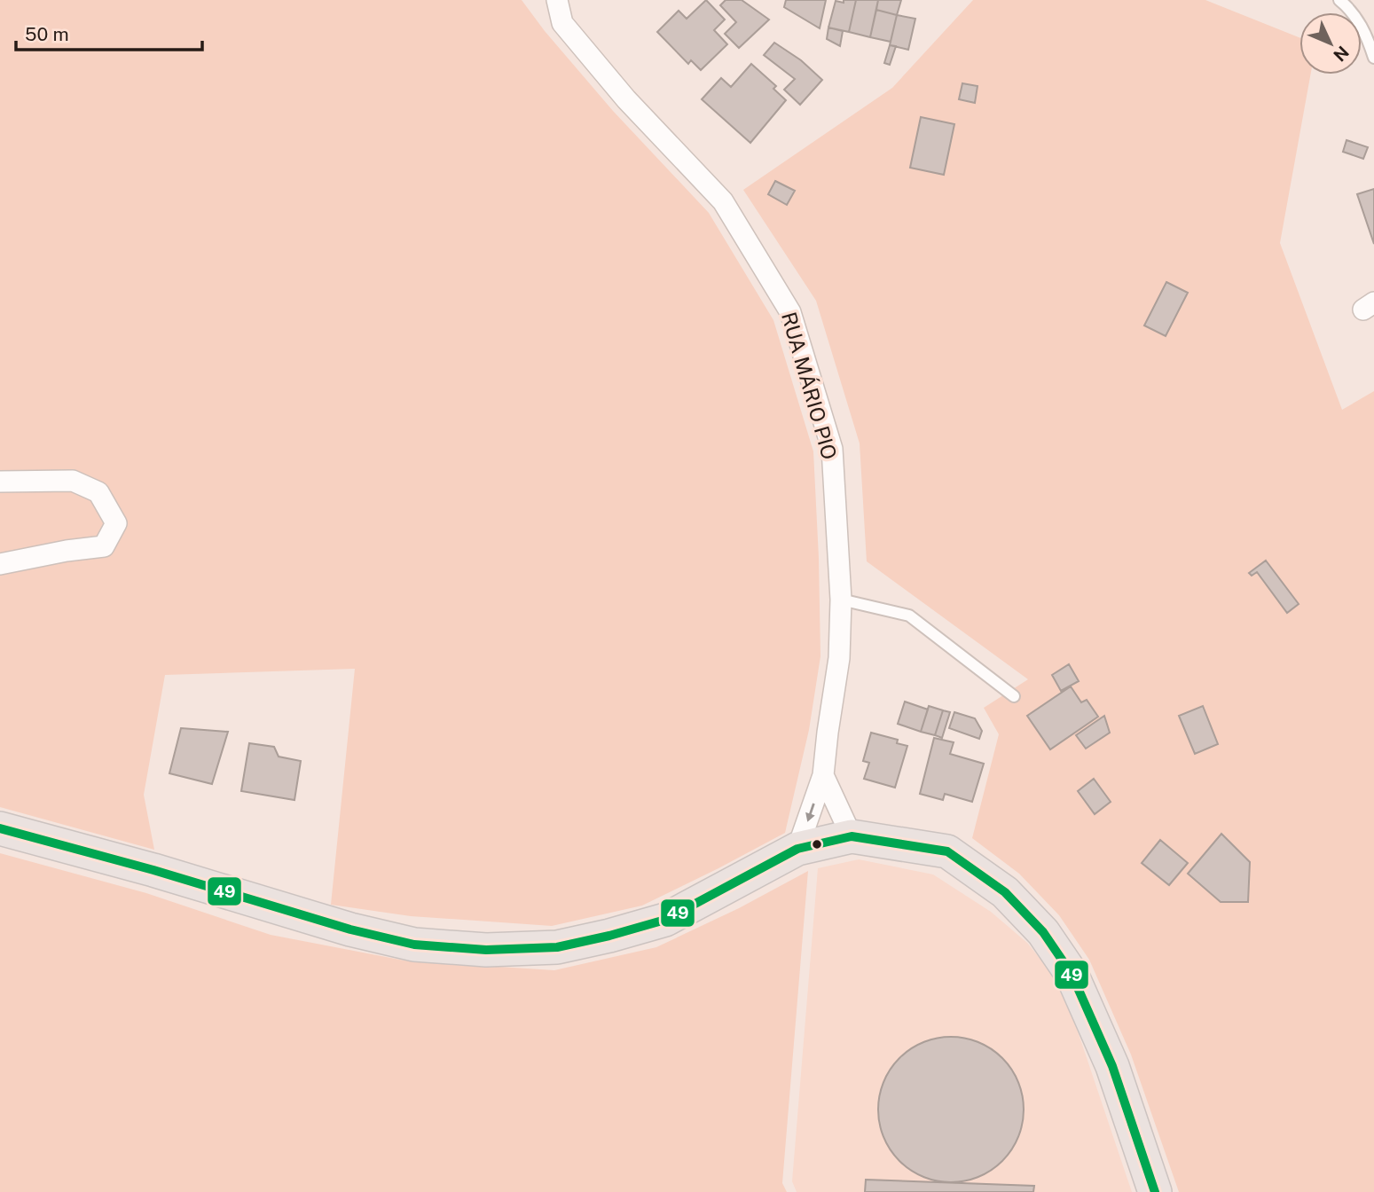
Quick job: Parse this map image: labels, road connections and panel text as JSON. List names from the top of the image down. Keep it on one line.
{"streets":{"street":["RUA MÁRIO PIO"]},"lines":["transit line 49"],"scale_bar":"50 m","north":"bottom right"}
